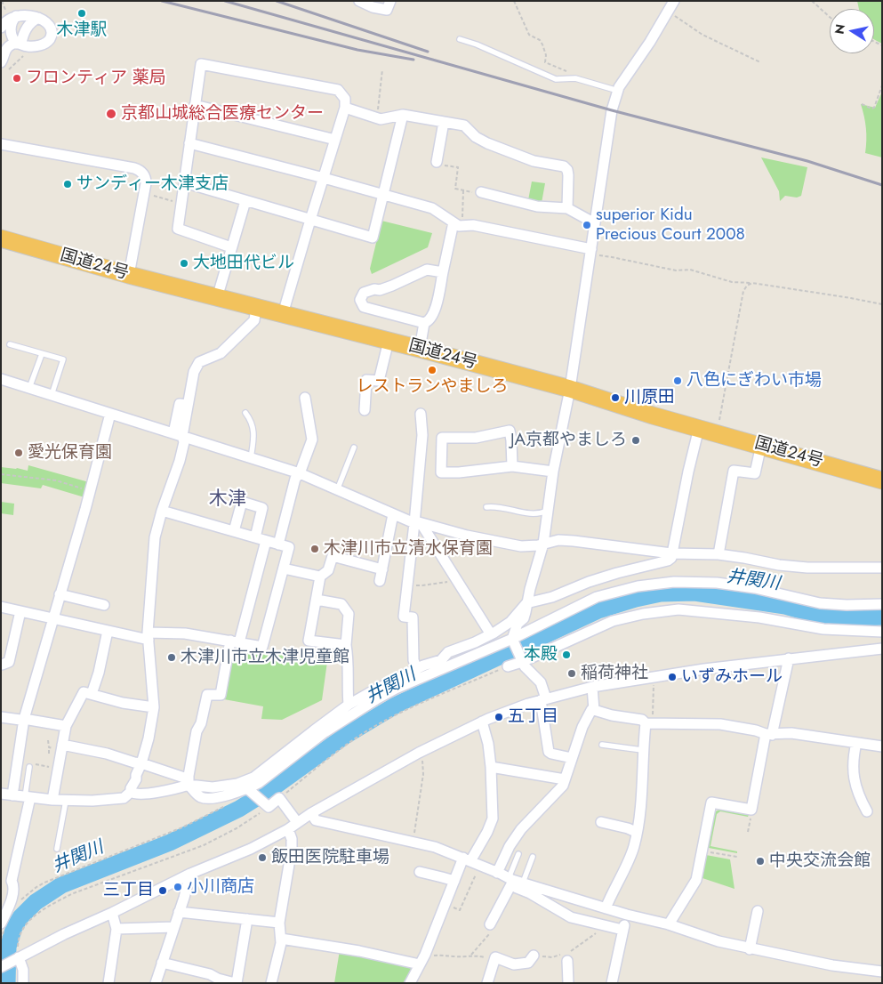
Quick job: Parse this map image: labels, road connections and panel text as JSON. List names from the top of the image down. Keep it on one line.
{"streets":{"highway":["国道24号"]},"districts":["木津"],"water":["井関川"],"places":["木津駅","フロンティア 薬局","京都山城総合医療センター","サンディー木津支店","superior Kidu Precious Court 2008","大地田代ビル","レストランやましろ","八色にぎわい市場","川原田","JA京都やましろ","愛光保育園","木津川市立清水保育園","本殿","木津川市立木津児童館","稲荷神社","いずみホール","五丁目","飯田医院駐車場","中央交流会館","小川商店","三丁目"],"north":"left"}
